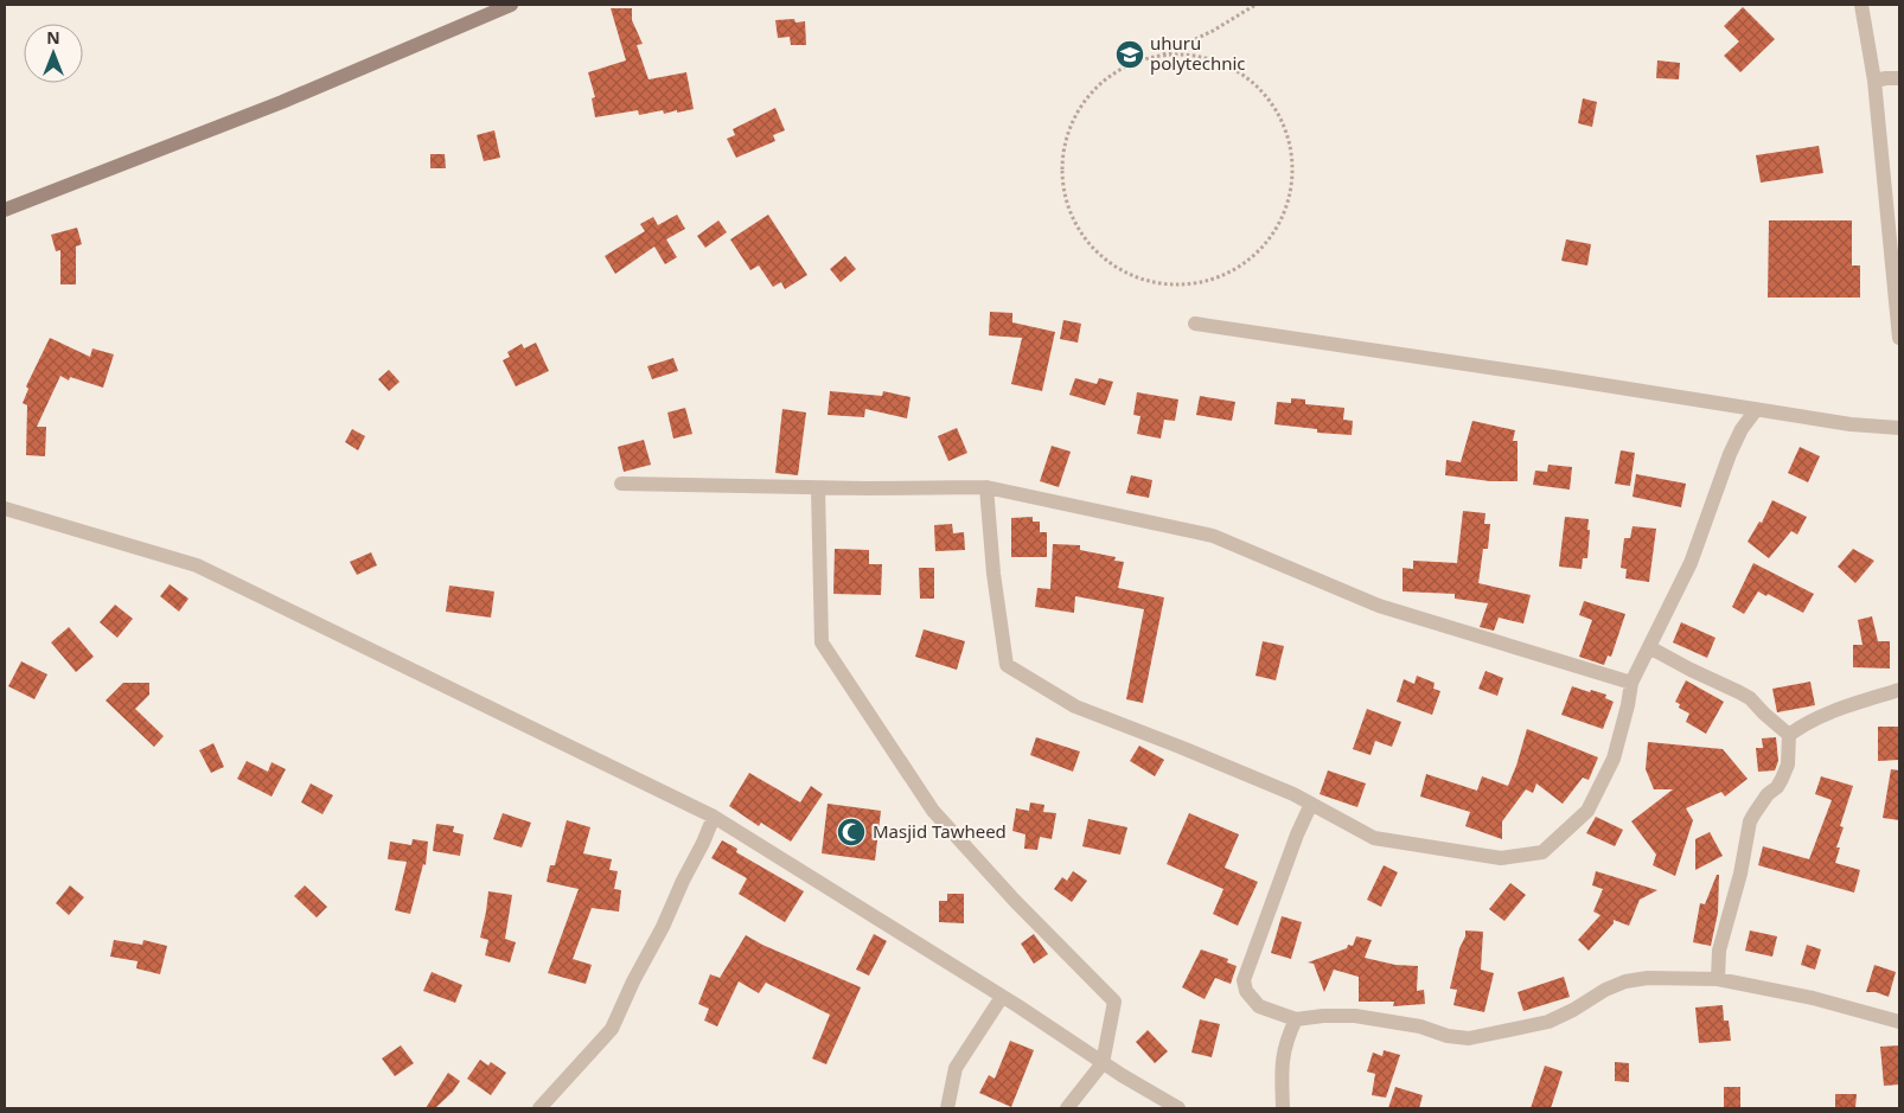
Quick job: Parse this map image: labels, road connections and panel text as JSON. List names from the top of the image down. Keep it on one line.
{"places":{"school or university":["uhuru polytechnic"],"mosque":["Masjid Tawheed"]},"north":"top"}
